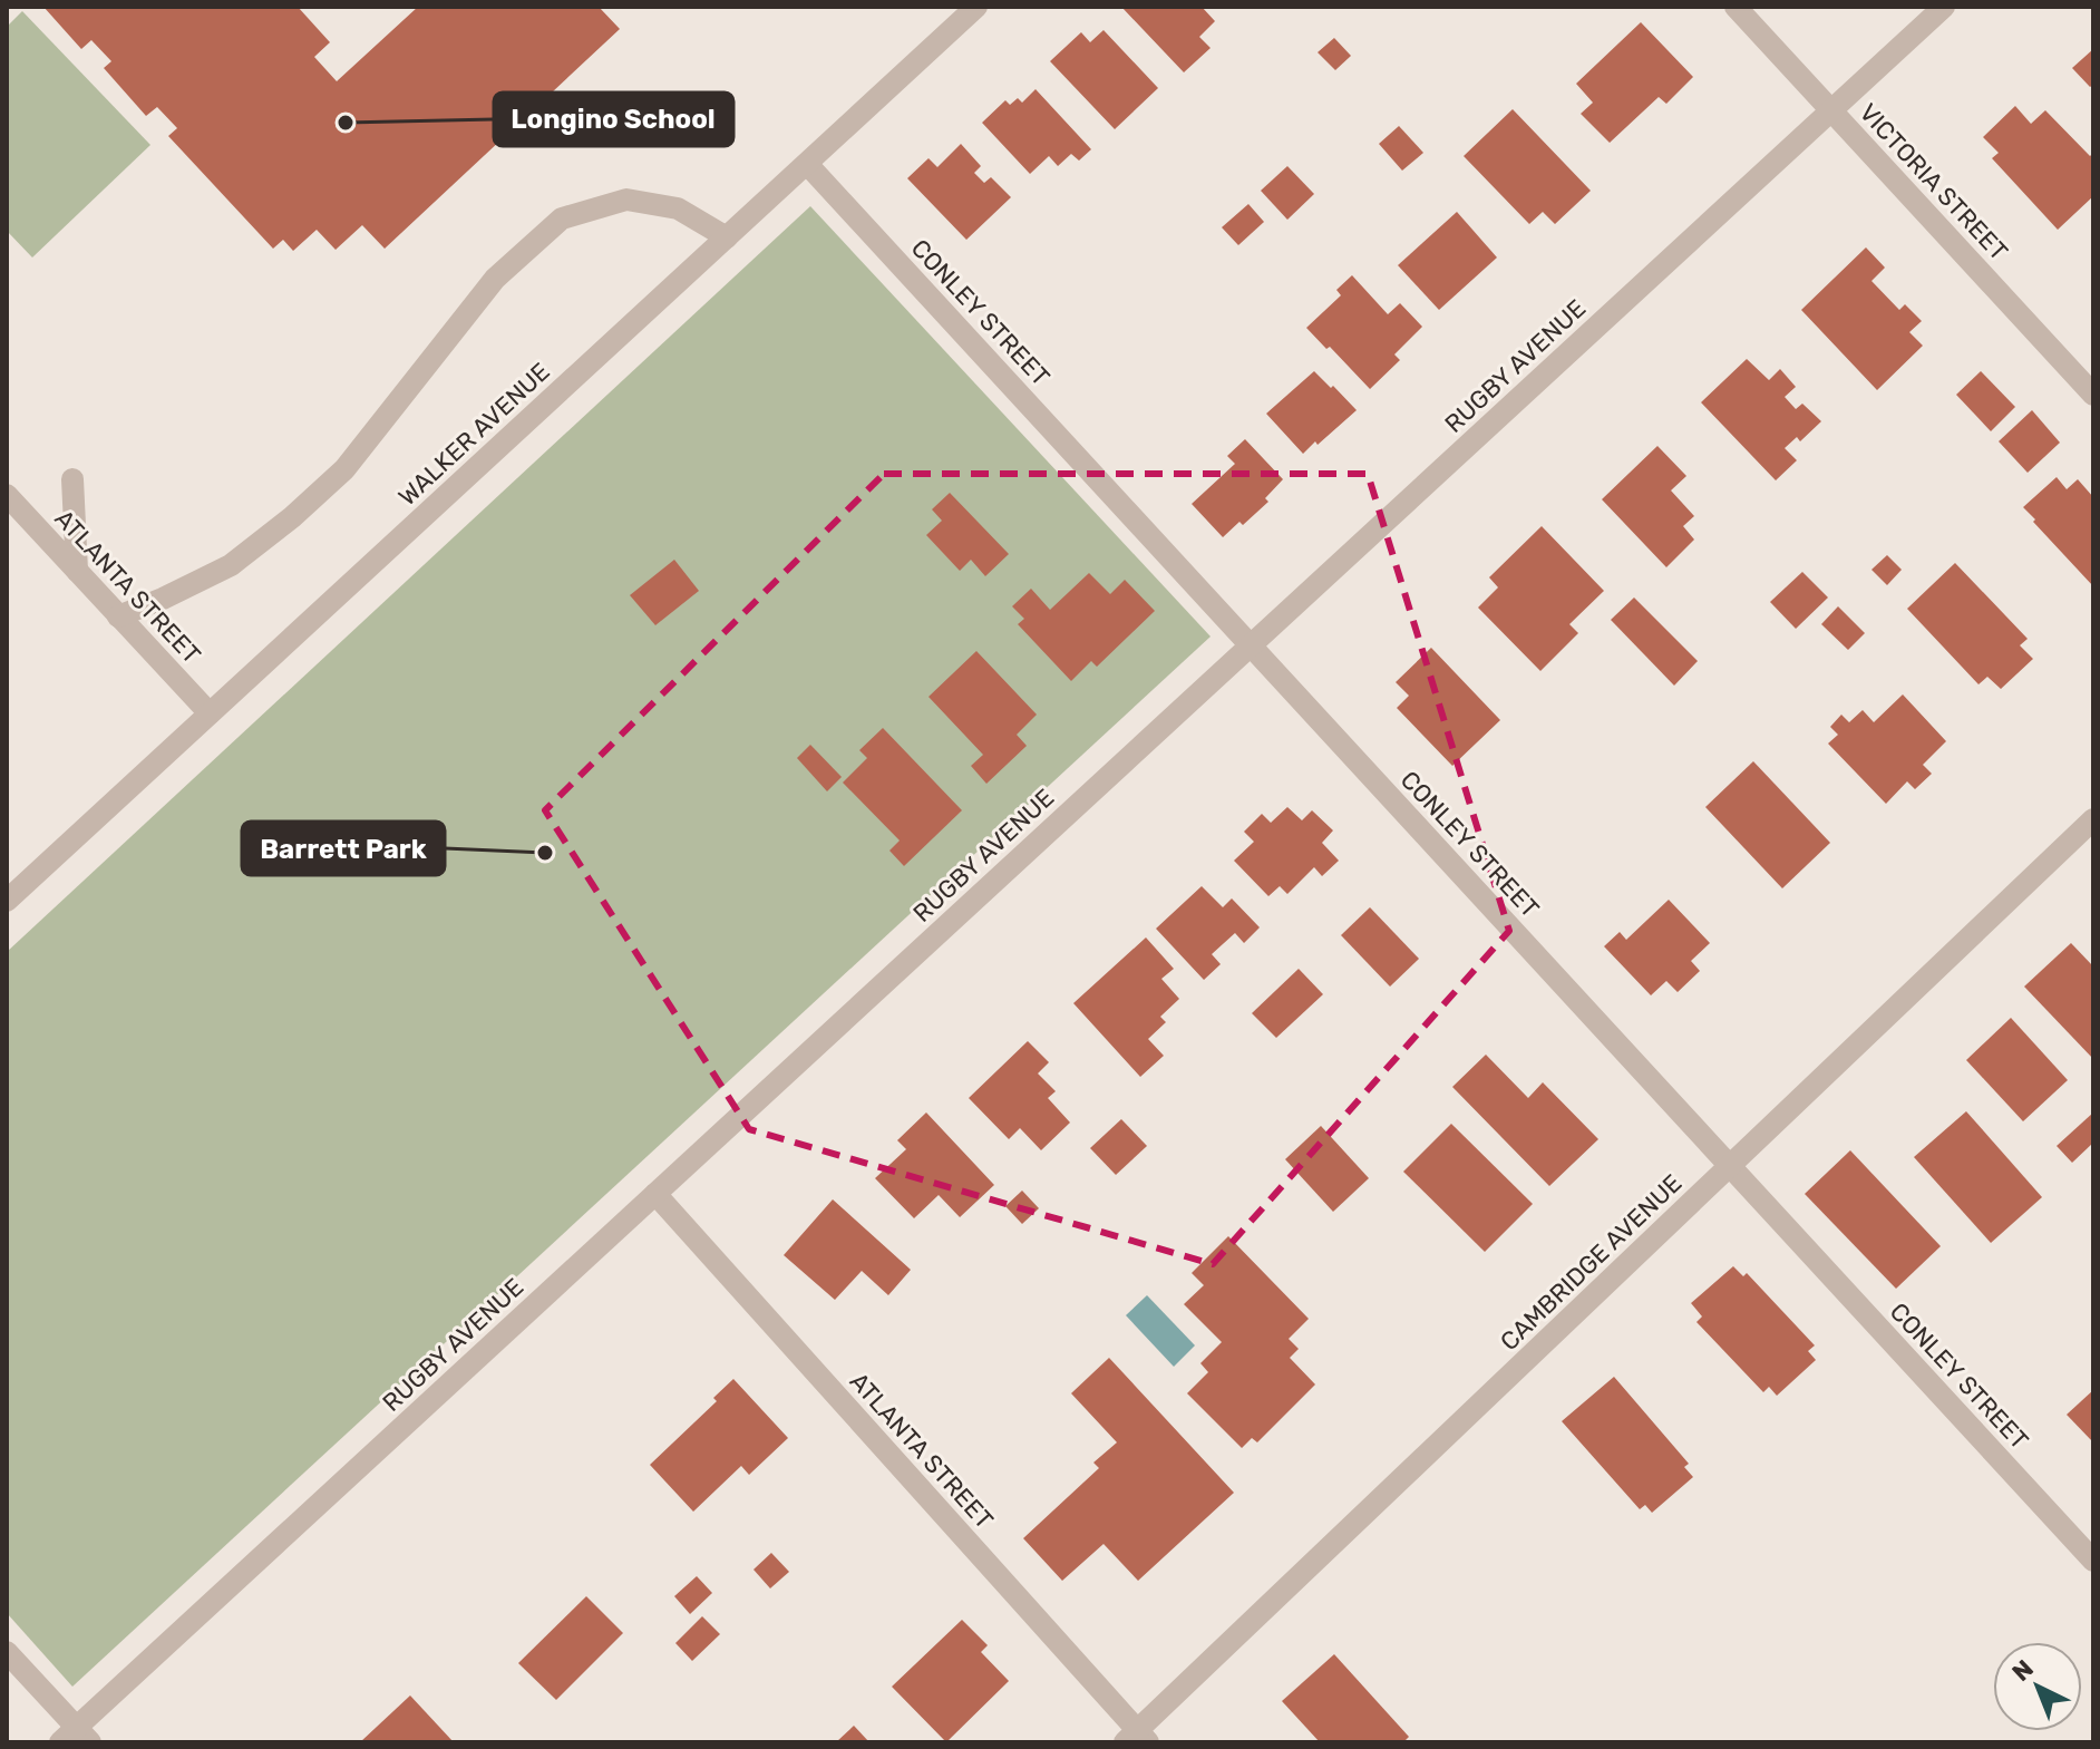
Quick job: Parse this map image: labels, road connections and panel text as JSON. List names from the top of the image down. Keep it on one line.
{"streets":{"street":["VICTORIA STREET","CONLEY STREET","RUGBY AVENUE","WALKER AVENUE","ATLANTA STREET","CAMBRIDGE AVENUE"]},"crossings":[["VICTORIA STREET","RUGBY AVENUE"],["CONLEY STREET","RUGBY AVENUE"],["CONLEY STREET","WALKER AVENUE"],["CONLEY STREET","CAMBRIDGE AVENUE"],["RUGBY AVENUE","ATLANTA STREET"],["WALKER AVENUE","ATLANTA STREET"],["ATLANTA STREET","CAMBRIDGE AVENUE"]],"places":["Longino School","Barrett Park"],"north":"top left"}
